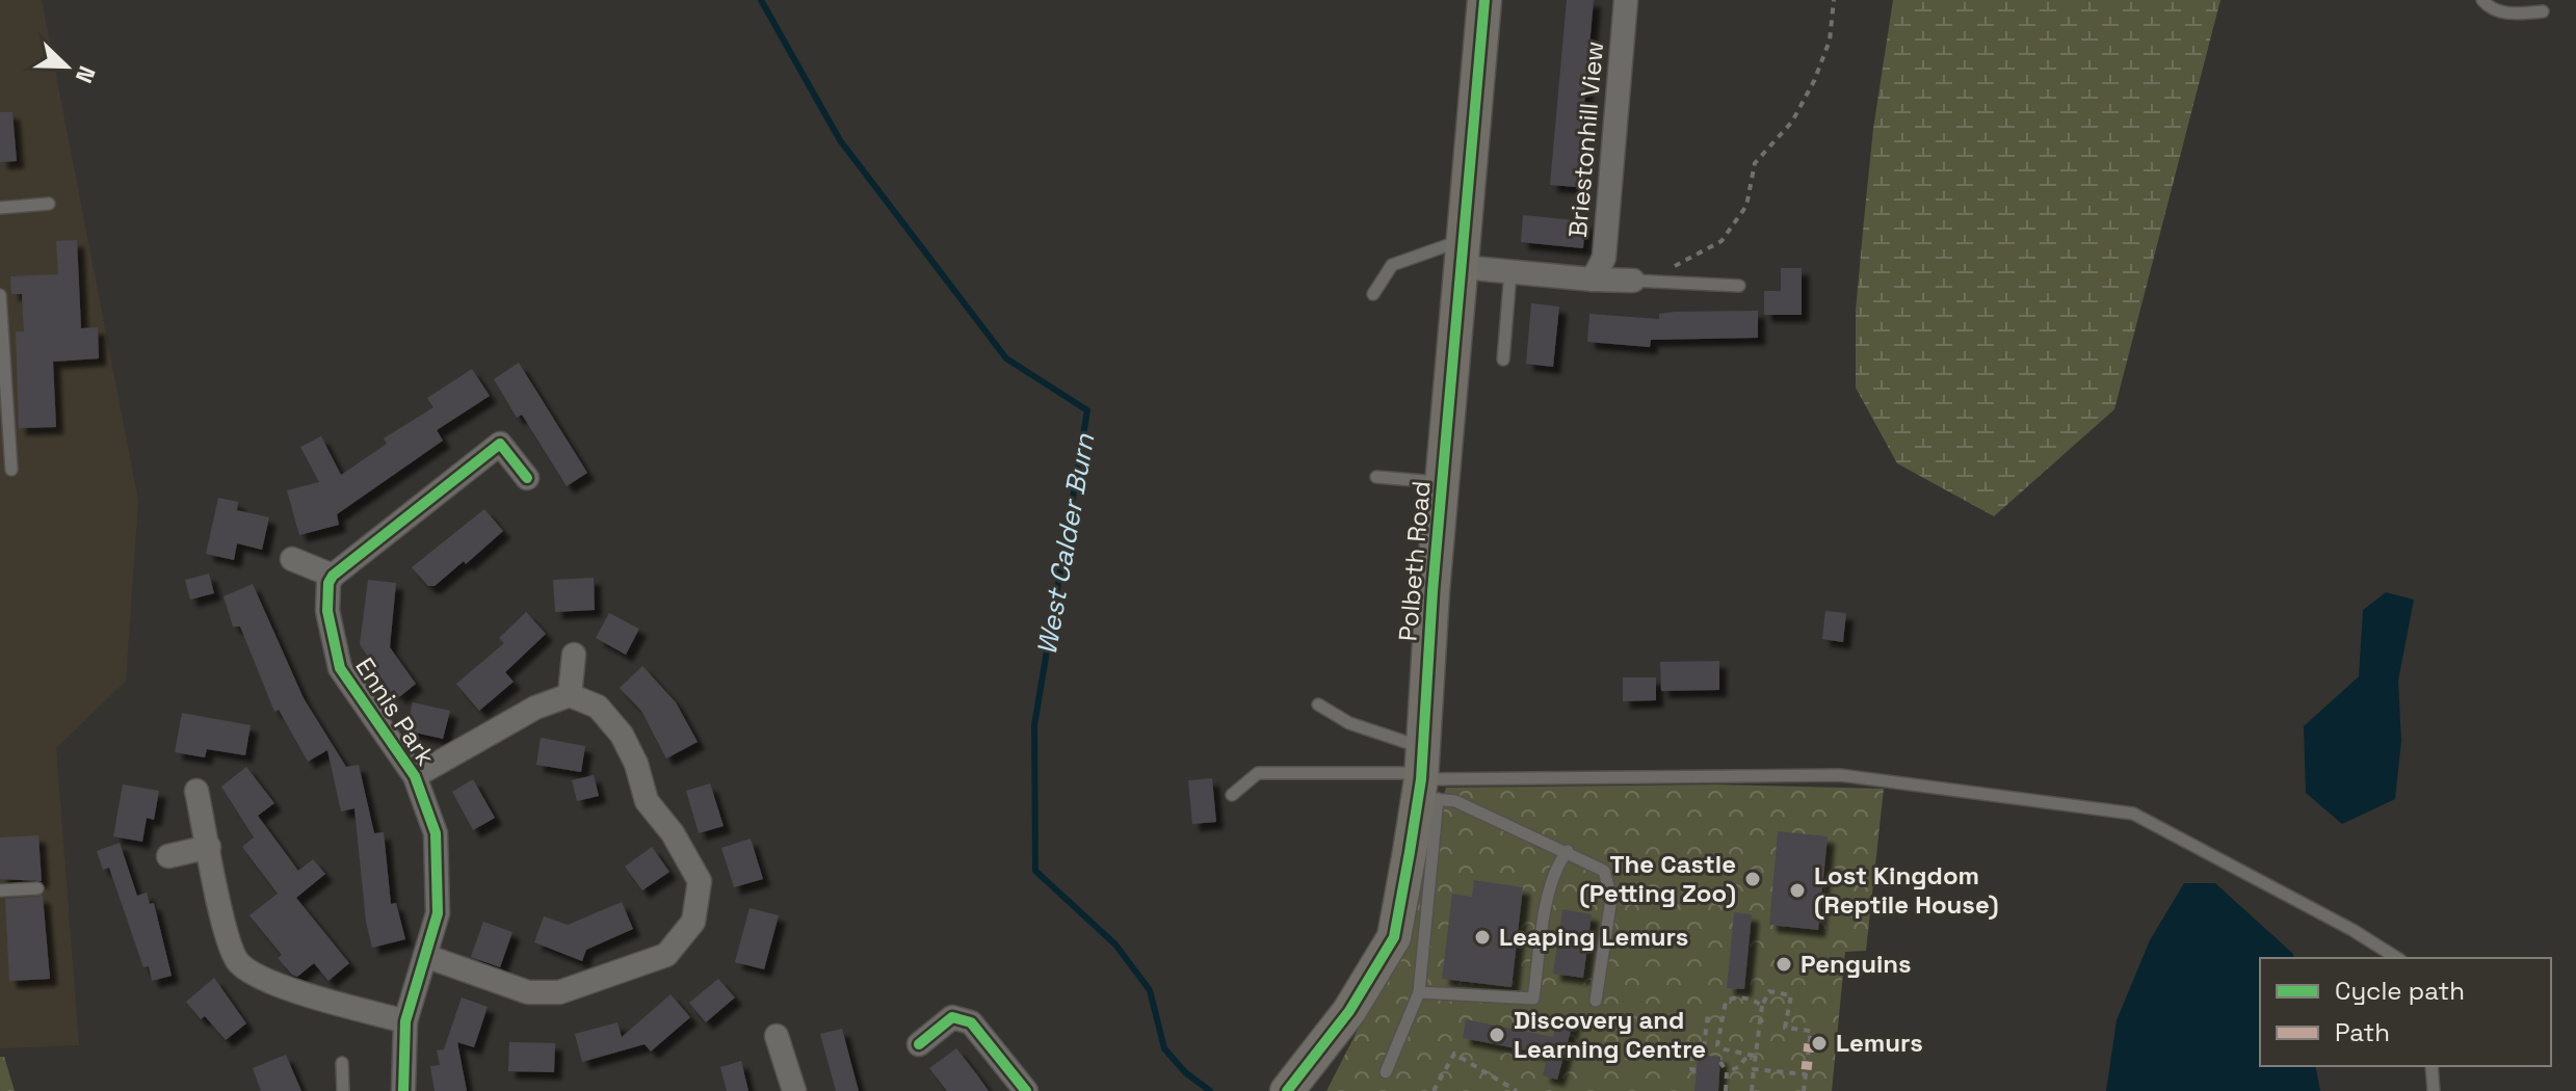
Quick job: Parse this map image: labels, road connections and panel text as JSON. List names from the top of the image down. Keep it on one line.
{"streets":{"street":["Briestonhill View","Polbeth Road","Ennis Park"]},"water":["West Calder Burn"],"places":["The Castle (Petting Zoo)","Lost Kingdom (Reptile House)","Leaping Lemurs","Penguins","Discovery and Learning Centre","Lemurs"],"legend":["Cycle path","Path"],"north":"bottom right"}
